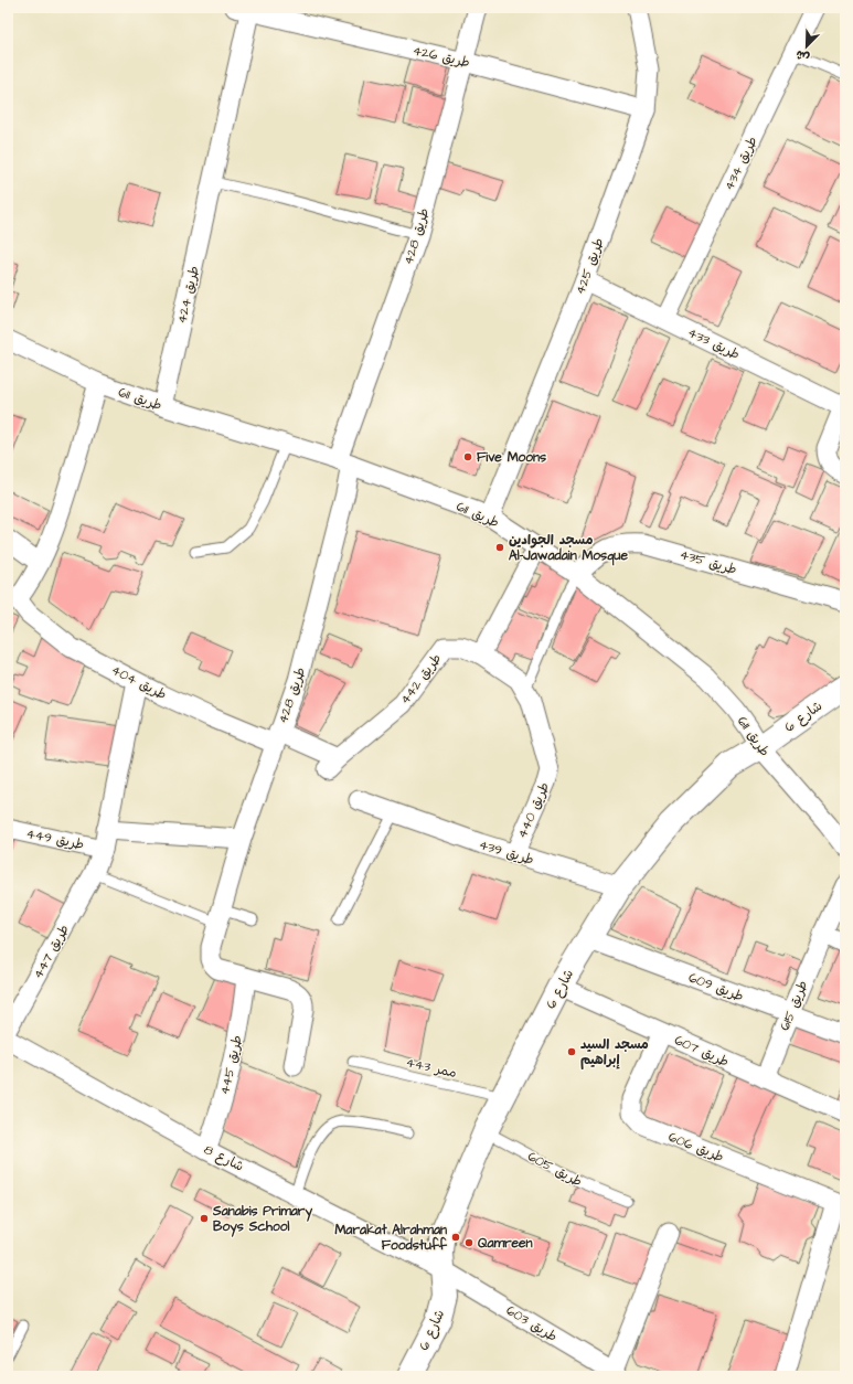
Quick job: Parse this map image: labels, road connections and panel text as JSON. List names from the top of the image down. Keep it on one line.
{"streets":{"street":["طريق 426","طريق 434","طريق 428","طريق 425","طريق 424","طريق 433","طريق 611","طريق 435","طريق 442","طريق 404","شارع 6","طريق 440","طريق 449","طريق 439","طريق 447","طريق 609","طريق 615","طريق 607","طريق 445","طريق 606","شارع 8","طريق 603"],"lane":["ممر 443","طريق 605"]},"crossings":[["طريق 426","طريق 428"],["طريق 426","طريق 425"],["طريق 426","طريق 424"],["طريق 434","طريق 433"],["طريق 428","طريق 611"],["طريق 428","طريق 404"],["طريق 425","طريق 433"],["طريق 425","طريق 611"],["طريق 424","طريق 611"],["طريق 611","طريق 435"],["طريق 611","طريق 404"],["طريق 611","شارع 6"],["طريق 442","طريق 404"],["طريق 442","طريق 440"],["طريق 404","طريق 447"],["شارع 6","طريق 439"],["شارع 6","طريق 609"],["شارع 6","طريق 607"],["شارع 6","ممر 443"],["شارع 6","شارع 8"],["شارع 6","طريق 605"],["شارع 6","طريق 603"],["طريق 440","طريق 439"],["طريق 449","طريق 447"],["طريق 609","طريق 615"],["طريق 615","طريق 607"],["طريق 607","طريق 606"],["طريق 445","شارع 8"],["شارع 8","طريق 603"]],"places":["Five Moons","مسجد الجوادين Al-Jawadain Mosque","مسجد السيد إبراهيم","Sanabis Primary Boys School","Marakat Alrahman Foodstuff","Qamreen"],"north":"bottom left"}
